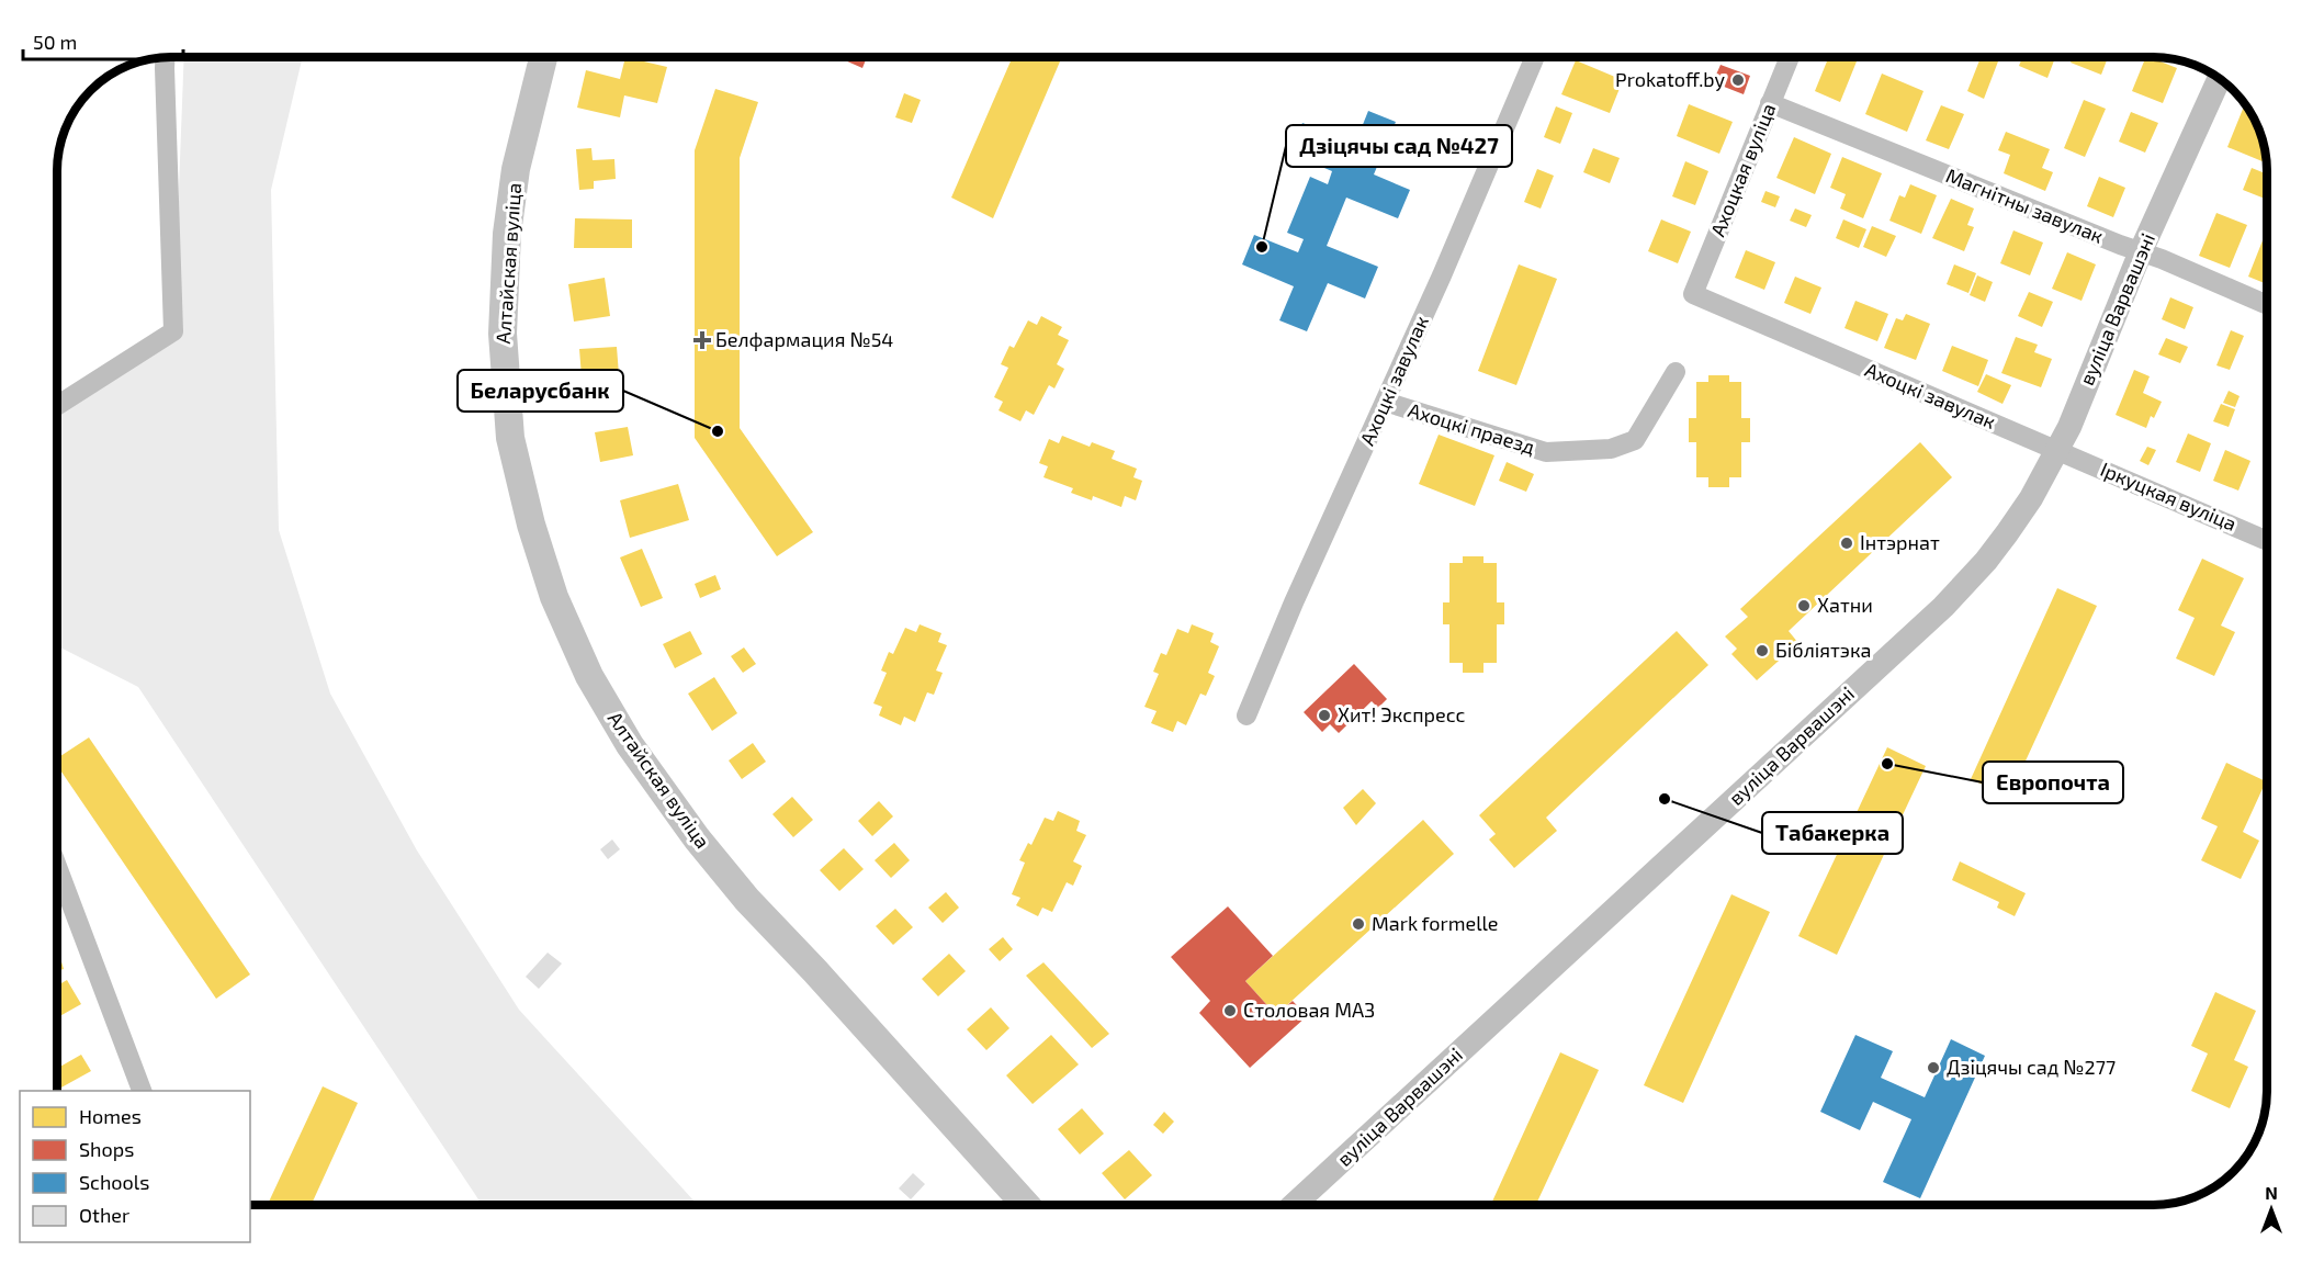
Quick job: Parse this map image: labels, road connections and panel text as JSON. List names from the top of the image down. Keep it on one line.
{"streets":{"main road":["Алтайская вуліца"],"street":["Ахоцкая вуліца","Магнітны завулак","вуліца Варвашэні","Ахоцкі завулак","Ахоцкі праезд","Іркуцкая вуліца"]},"crossings":[["Ахоцкая вуліца","Магнітны завулак"],["Ахоцкая вуліца","Ахоцкі завулак"],["Магнітны завулак","вуліца Варвашэні"],["вуліца Варвашэні","Ахоцкі завулак"],["вуліца Варвашэні","Іркуцкая вуліца"],["Ахоцкі завулак","Ахоцкі праезд"],["Ахоцкі завулак","Іркуцкая вуліца"]],"places":{"other":["Prokatoff.by","Дзіцячы сад №427","Беларусбанк","Інтэрнат","Хатни","Бібліятэка","Хит! Экспресс","Европочта","Табакерка","Mark formelle","Столовая МАЗ","Дзіцячы сад №277"],"health":["Белфармация №54"]},"legend":["Homes","Shops","Schools","Other"],"scale_bar":"50 m","north":"top"}
